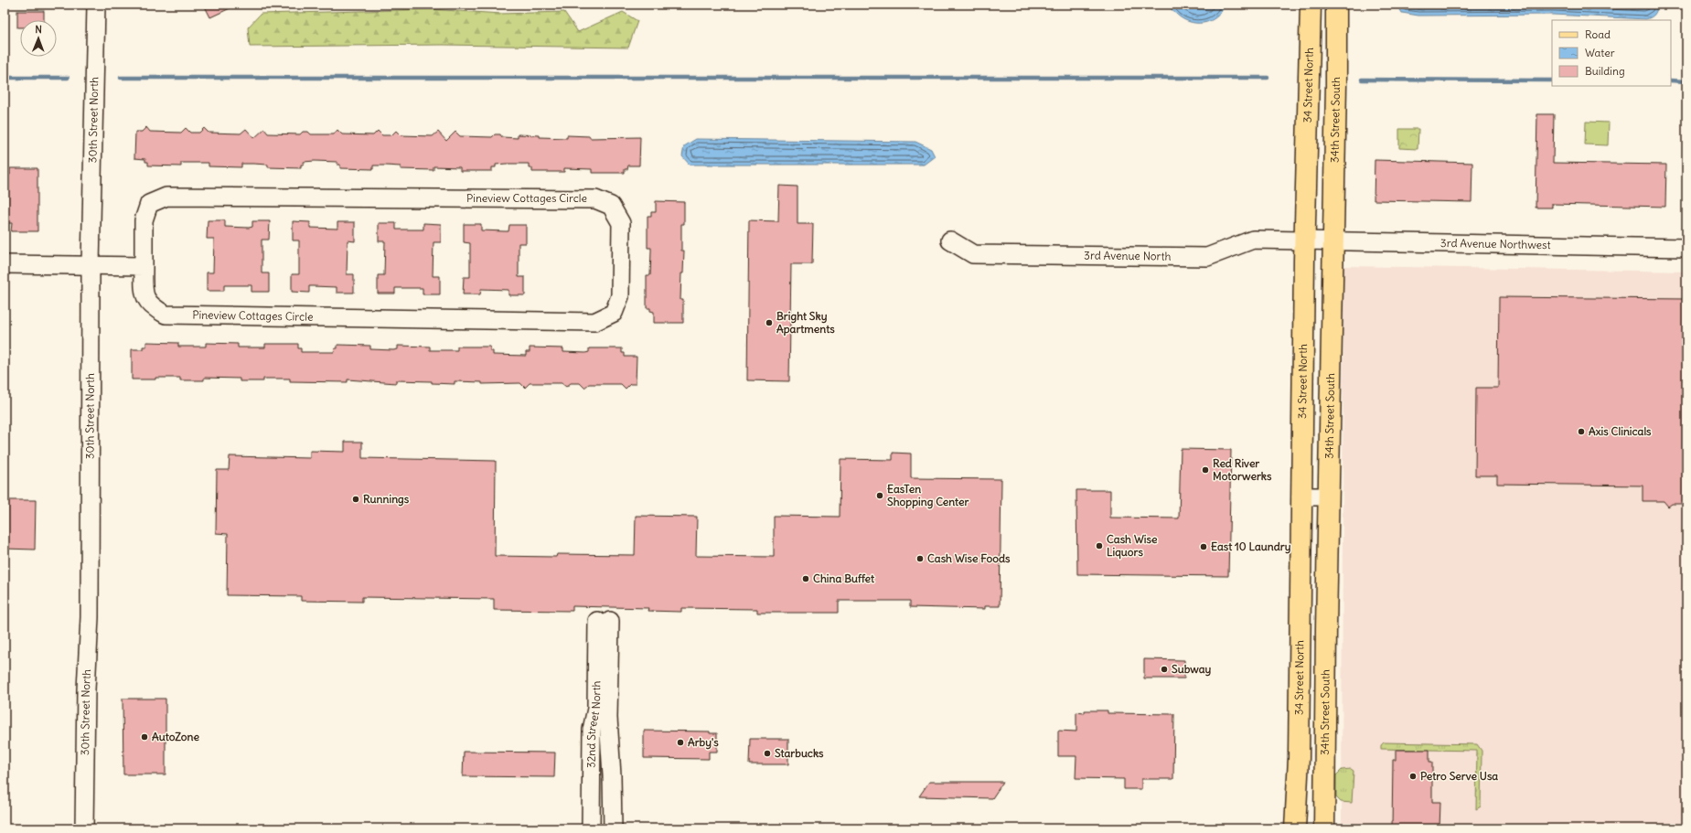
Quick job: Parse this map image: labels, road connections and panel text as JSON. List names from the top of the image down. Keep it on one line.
{"streets":{"main road":["34 Street North","34th Street South"],"street":["30th Street North","Pineview Cottages Circle","3rd Avenue Northwest","3rd Avenue North","32nd Street North"]},"crossings":[["34 Street North","3rd Avenue Northwest"],["34 Street North","3rd Avenue North"],["34th Street South","3rd Avenue Northwest"],["3rd Avenue Northwest","3rd Avenue North"]],"places":["Bright Sky Apartments","Axis Clinicals","Red River Motorwerks","EasTen Shopping Center","Runnings","Cash Wise Liquors","East 10 Laundry","Cash Wise Foods","China Buffet","Subway","AutoZone","Arby's","Starbucks","Petro Serve Usa"],"legend":["Road","Water","Building"],"north":"top"}
